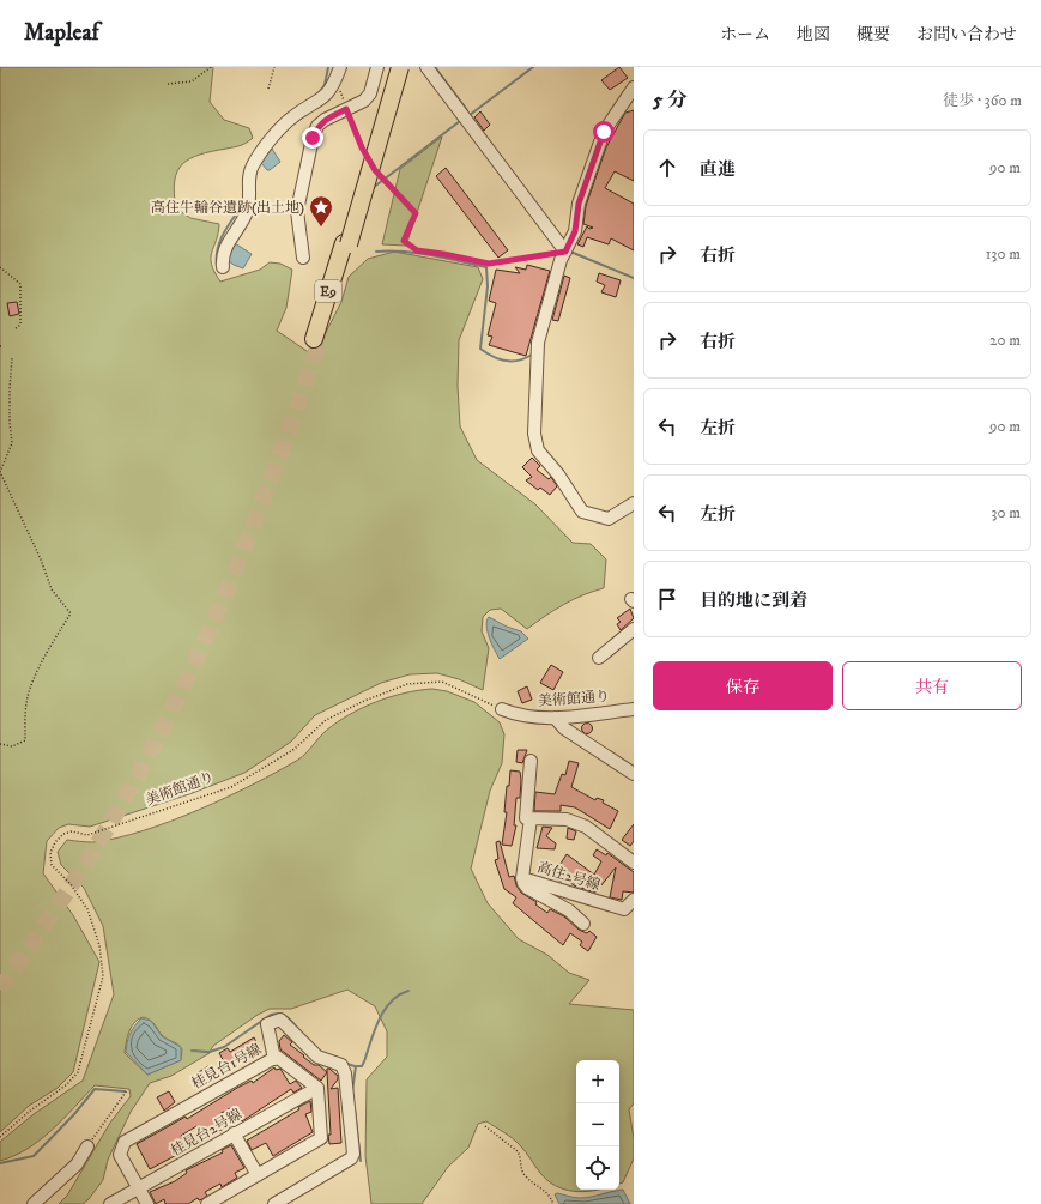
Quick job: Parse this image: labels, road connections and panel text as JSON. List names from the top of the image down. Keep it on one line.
{"streets":{"highway":["E9"],"street":["美術館通り","高住2号線","桂見台1号線","桂見台2号線"]},"crossings":[["桂見台1号線","桂見台2号線"]],"places":{"place":["高住牛輪谷遺跡(出土地)"]},"page":{"header":"Mapleaf","nav":["ホーム","地図","概要","お問い合わせ"],"heading":["5 分","徒歩 · 360 m"],"list":[["直進","90 m"],["右折","130 m"],["右折","20 m"],["左折","90 m"],["左折","30 m"],"目的地に到着"],"buttons":["保存","共有"],"map_buttons":["+","−"]}}
